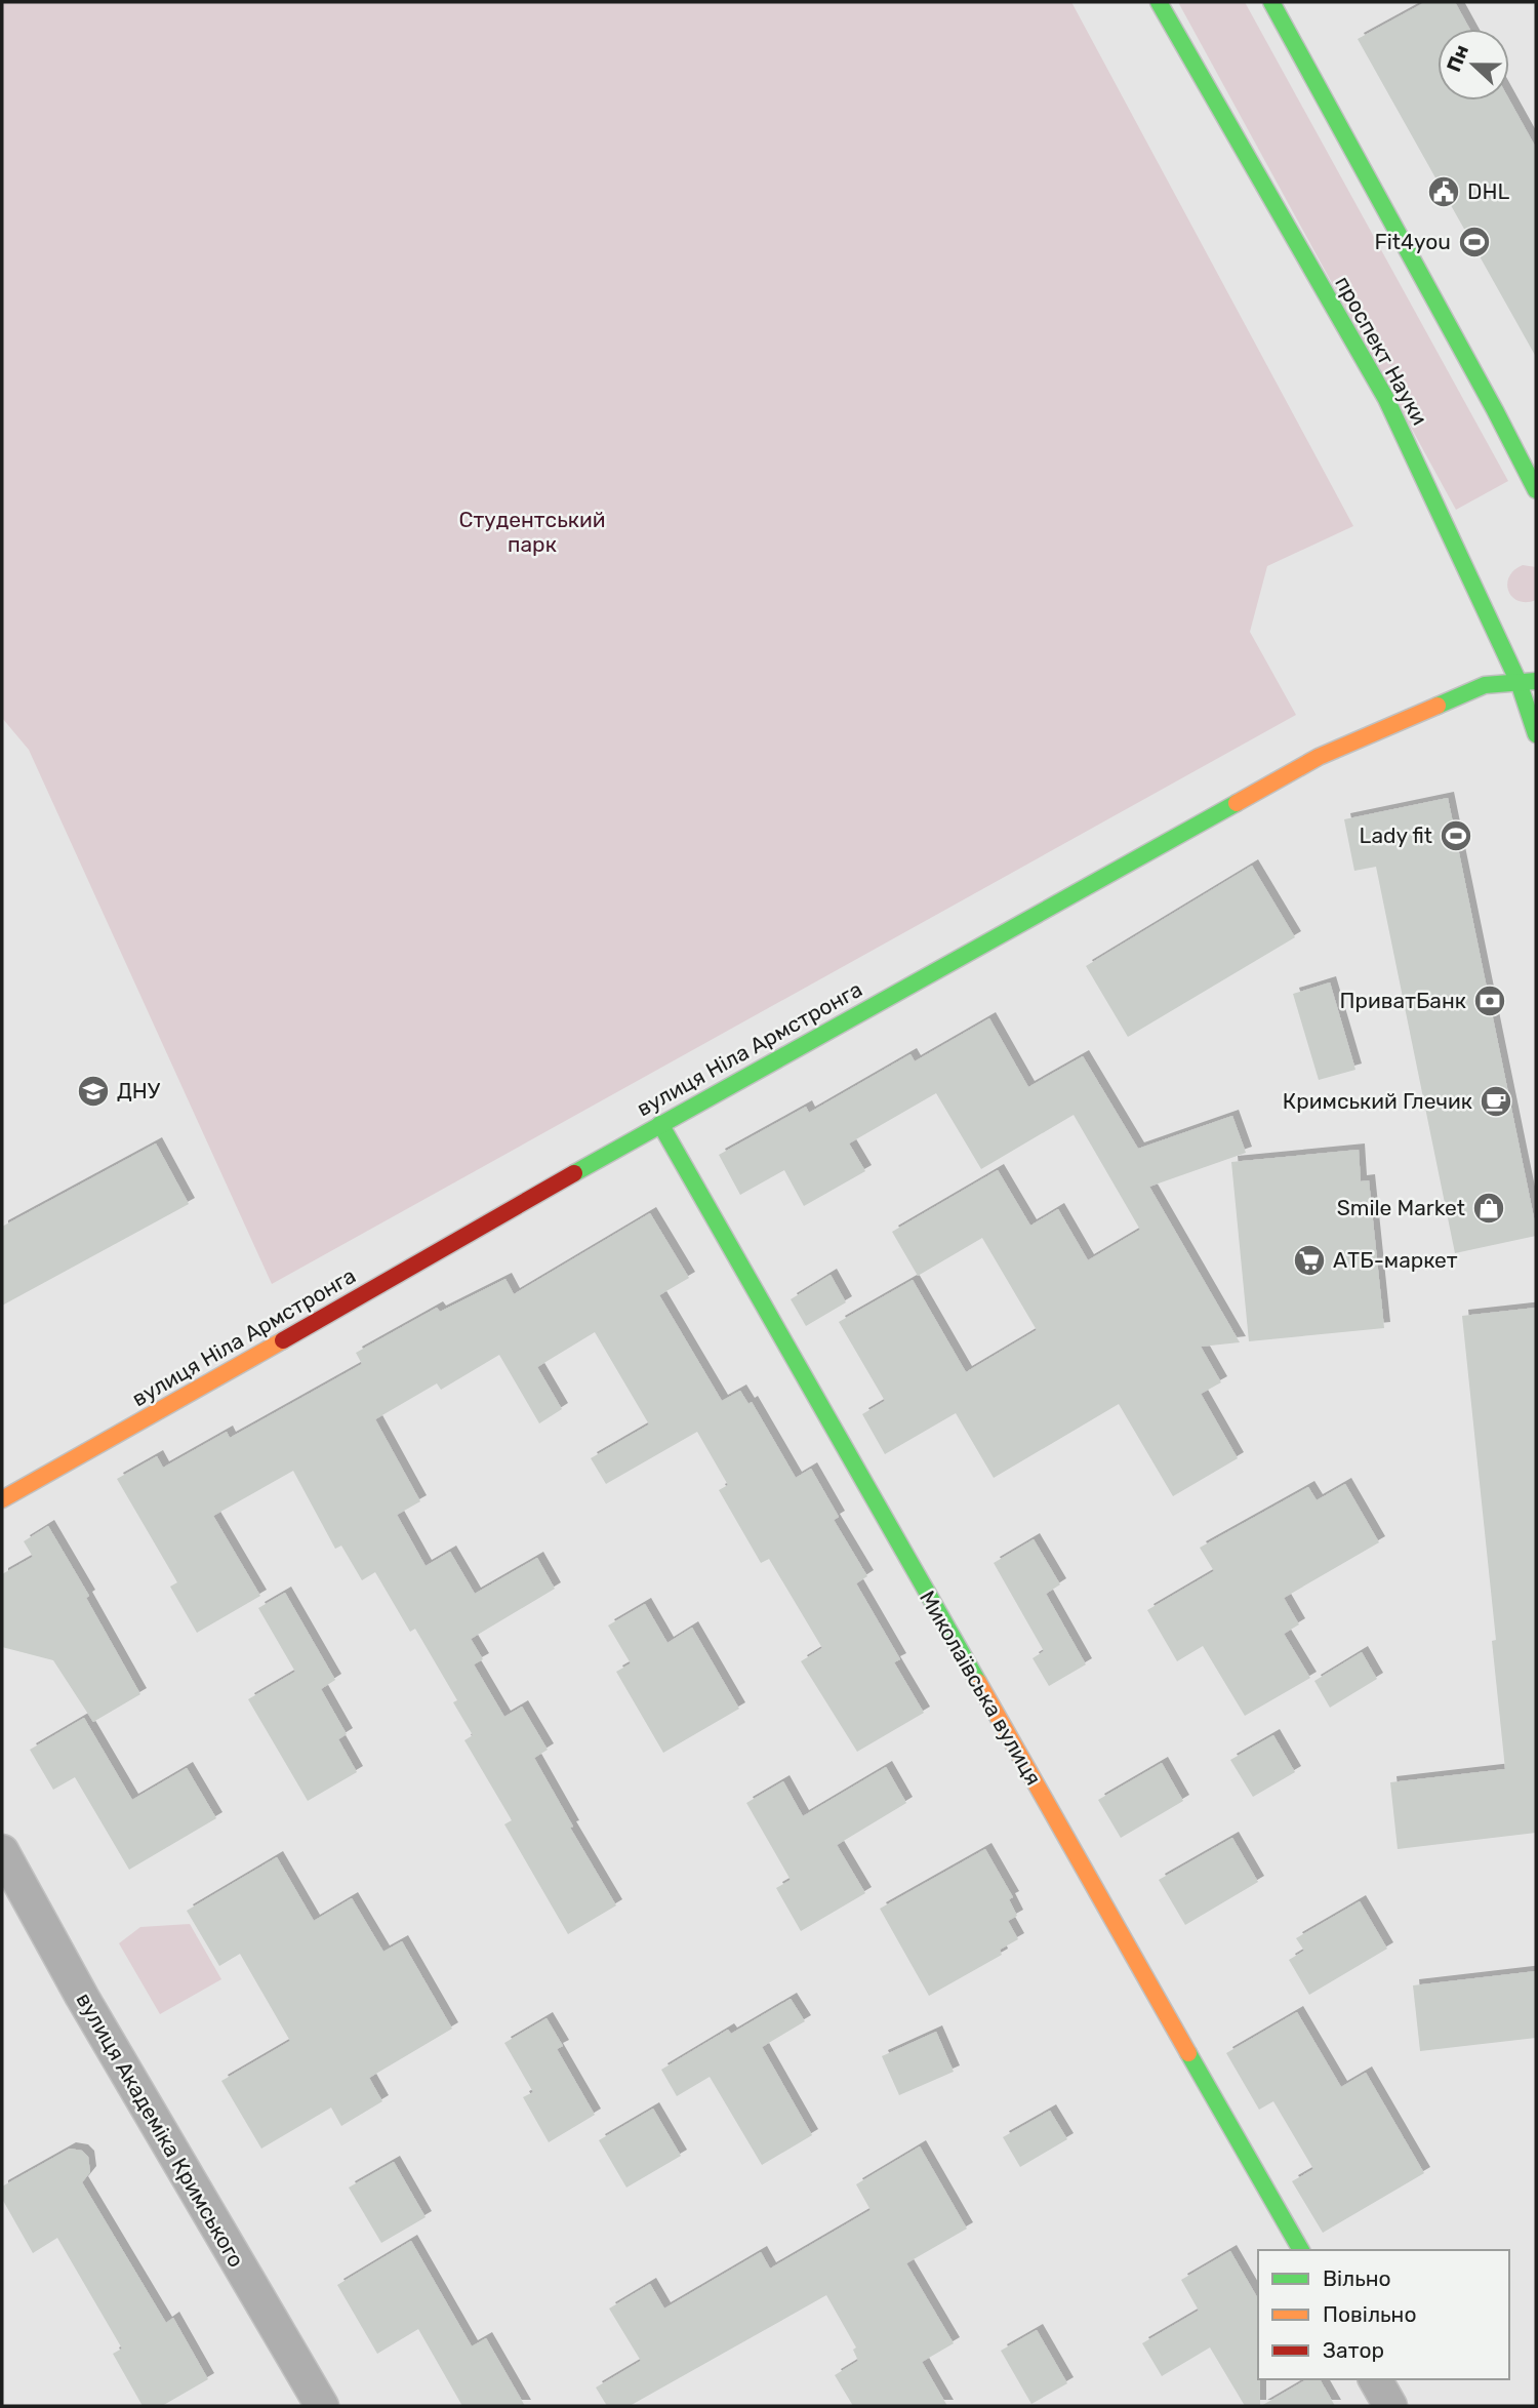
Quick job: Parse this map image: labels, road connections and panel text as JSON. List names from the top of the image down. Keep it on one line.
{"streets":{"street":["проспект Науки","вулиця Ніла Армстронга","Миколаївська вулиця","вулиця Академіка Кримського"]},"crossings":[["проспект Науки","вулиця Ніла Армстронга"],["вулиця Ніла Армстронга","Миколаївська вулиця"]],"parks":["Студентський парк"],"places":{"public building":["DHL"],"sports":["Fit4you","Lady fit"],"bank":["ПриватБанк"],"school or university":["ДНУ"],"cafe":["Кримський Глечик"],"shop":["Smile Market"],"supermarket":["АТБ-маркет"]},"legend":["Вільно","Повільно","Затор"],"north":"left"}
